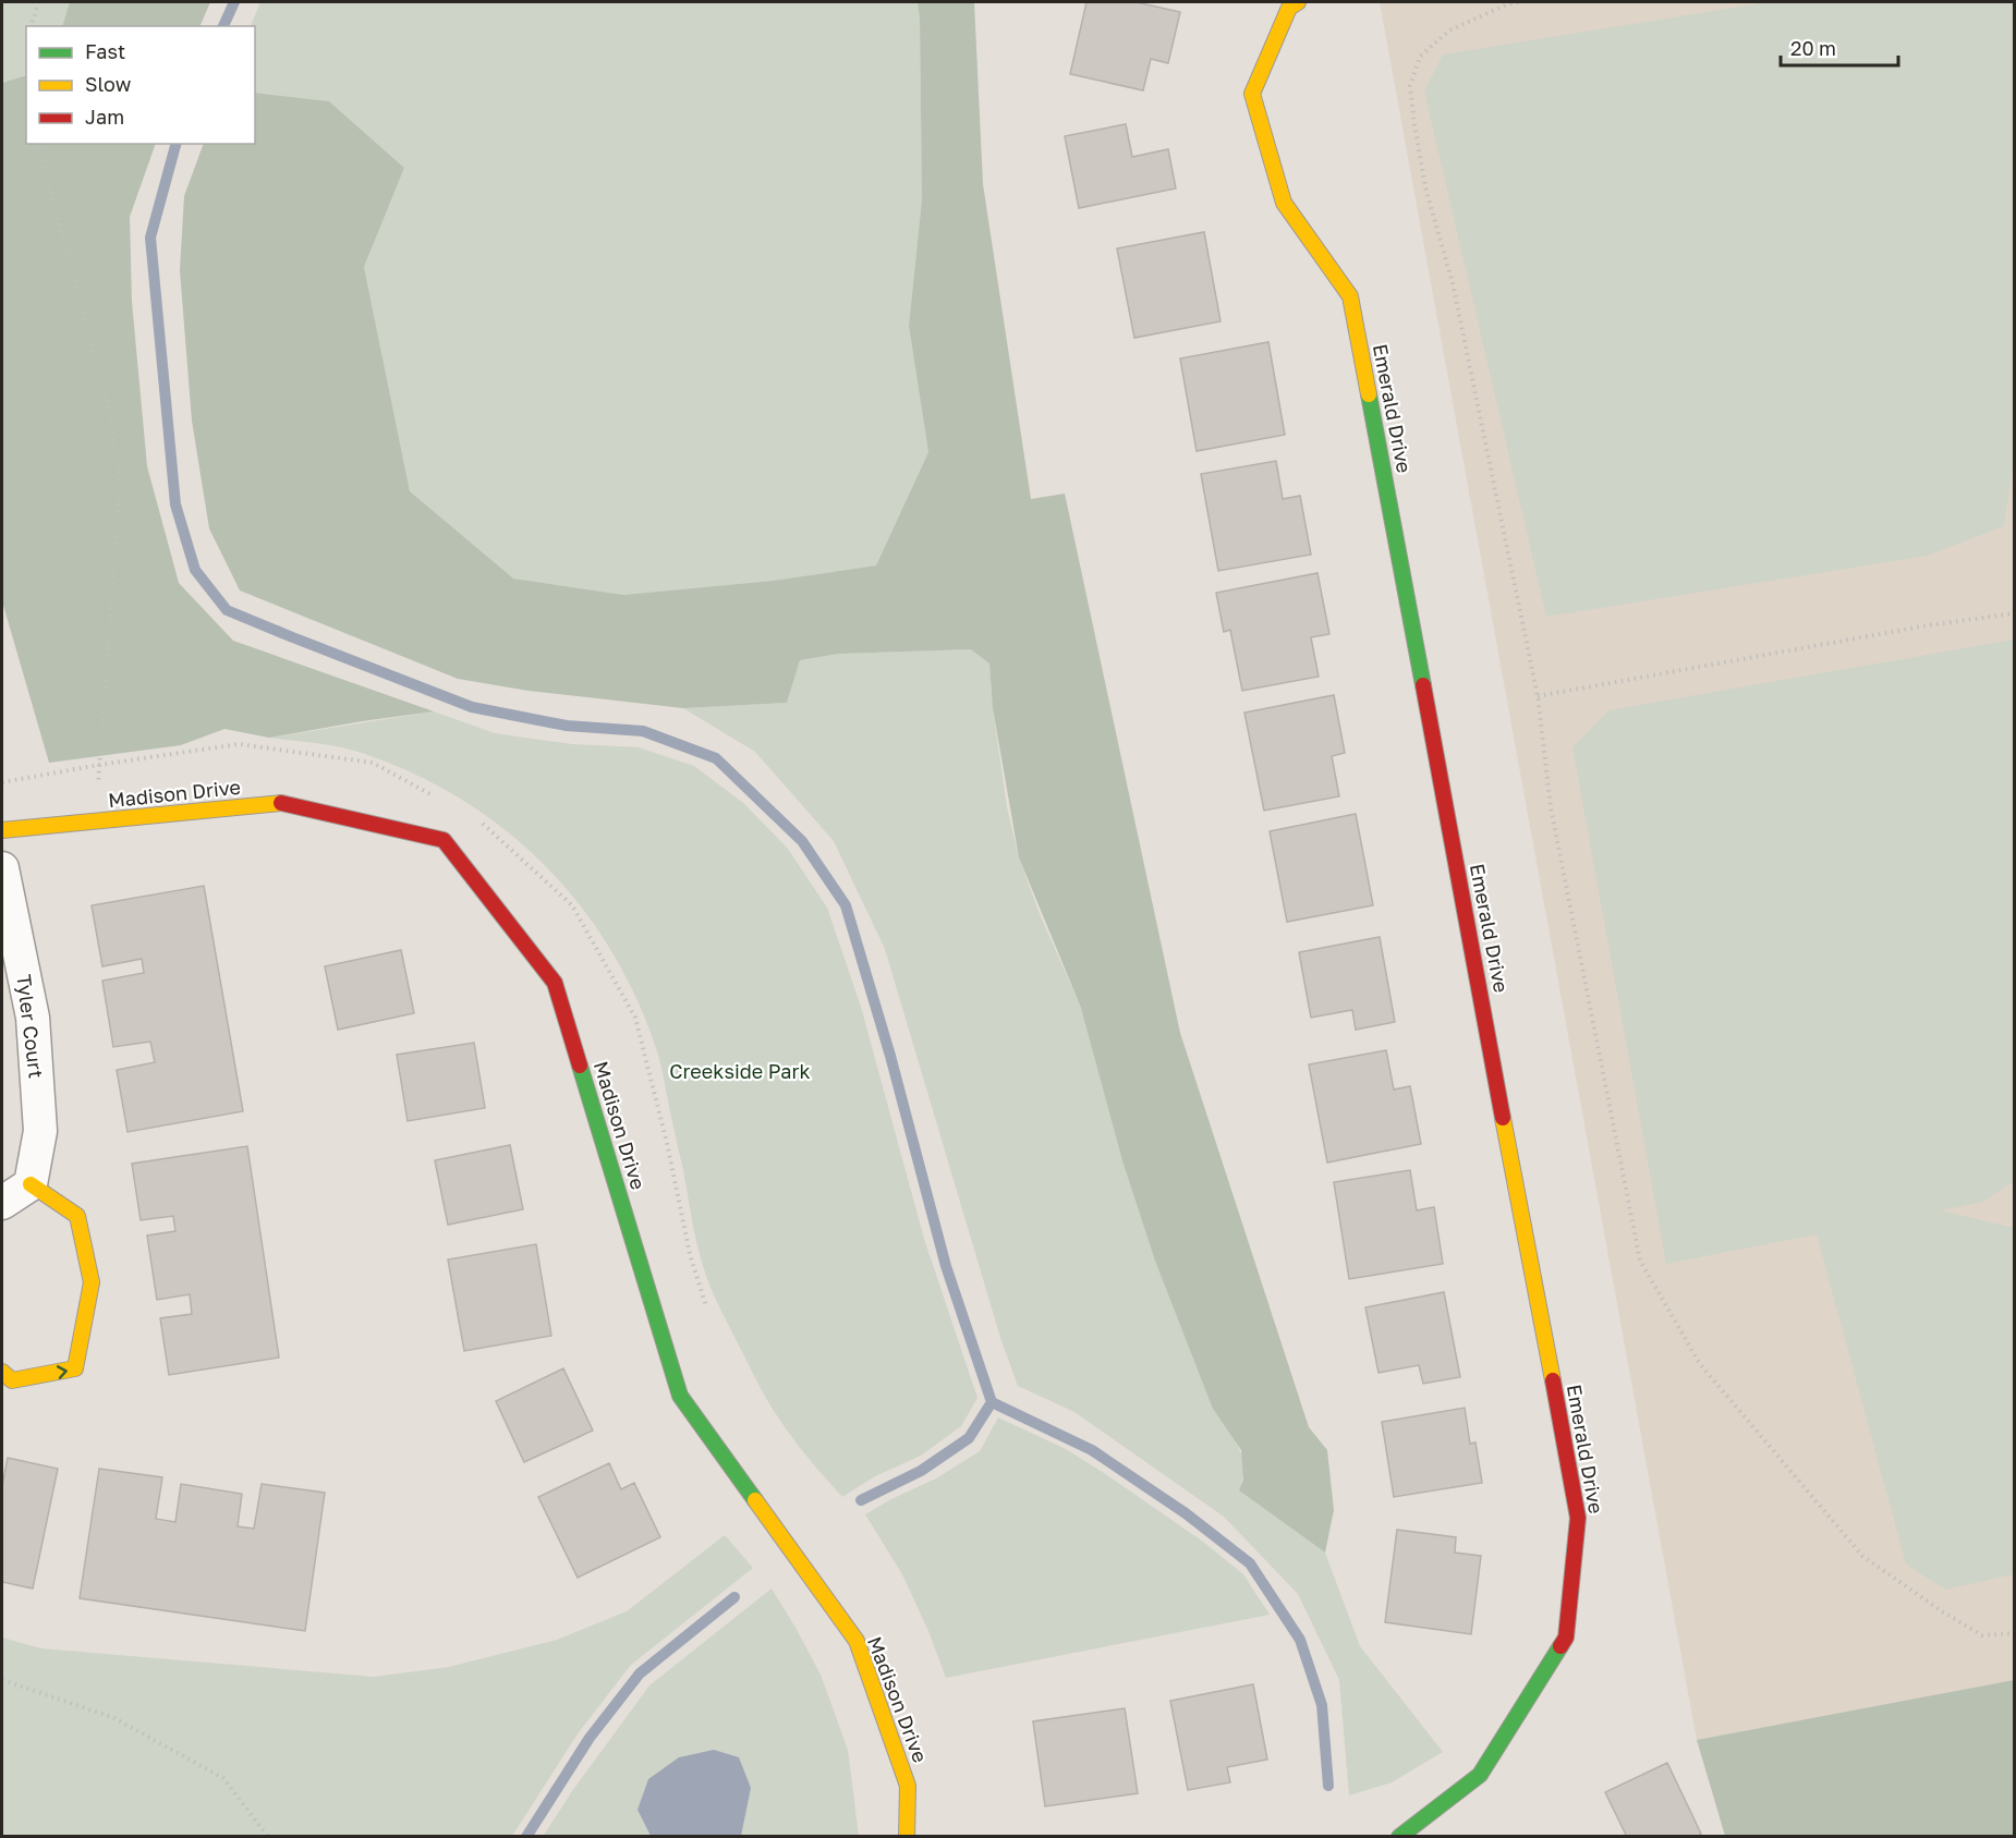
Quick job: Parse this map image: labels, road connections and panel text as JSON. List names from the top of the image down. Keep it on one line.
{"streets":{"street":["Emerald Drive","Madison Drive","Tyler Court"]},"parks":["Creekside Park"],"legend":["Fast","Slow","Jam"],"scale_bar":"20 m"}
